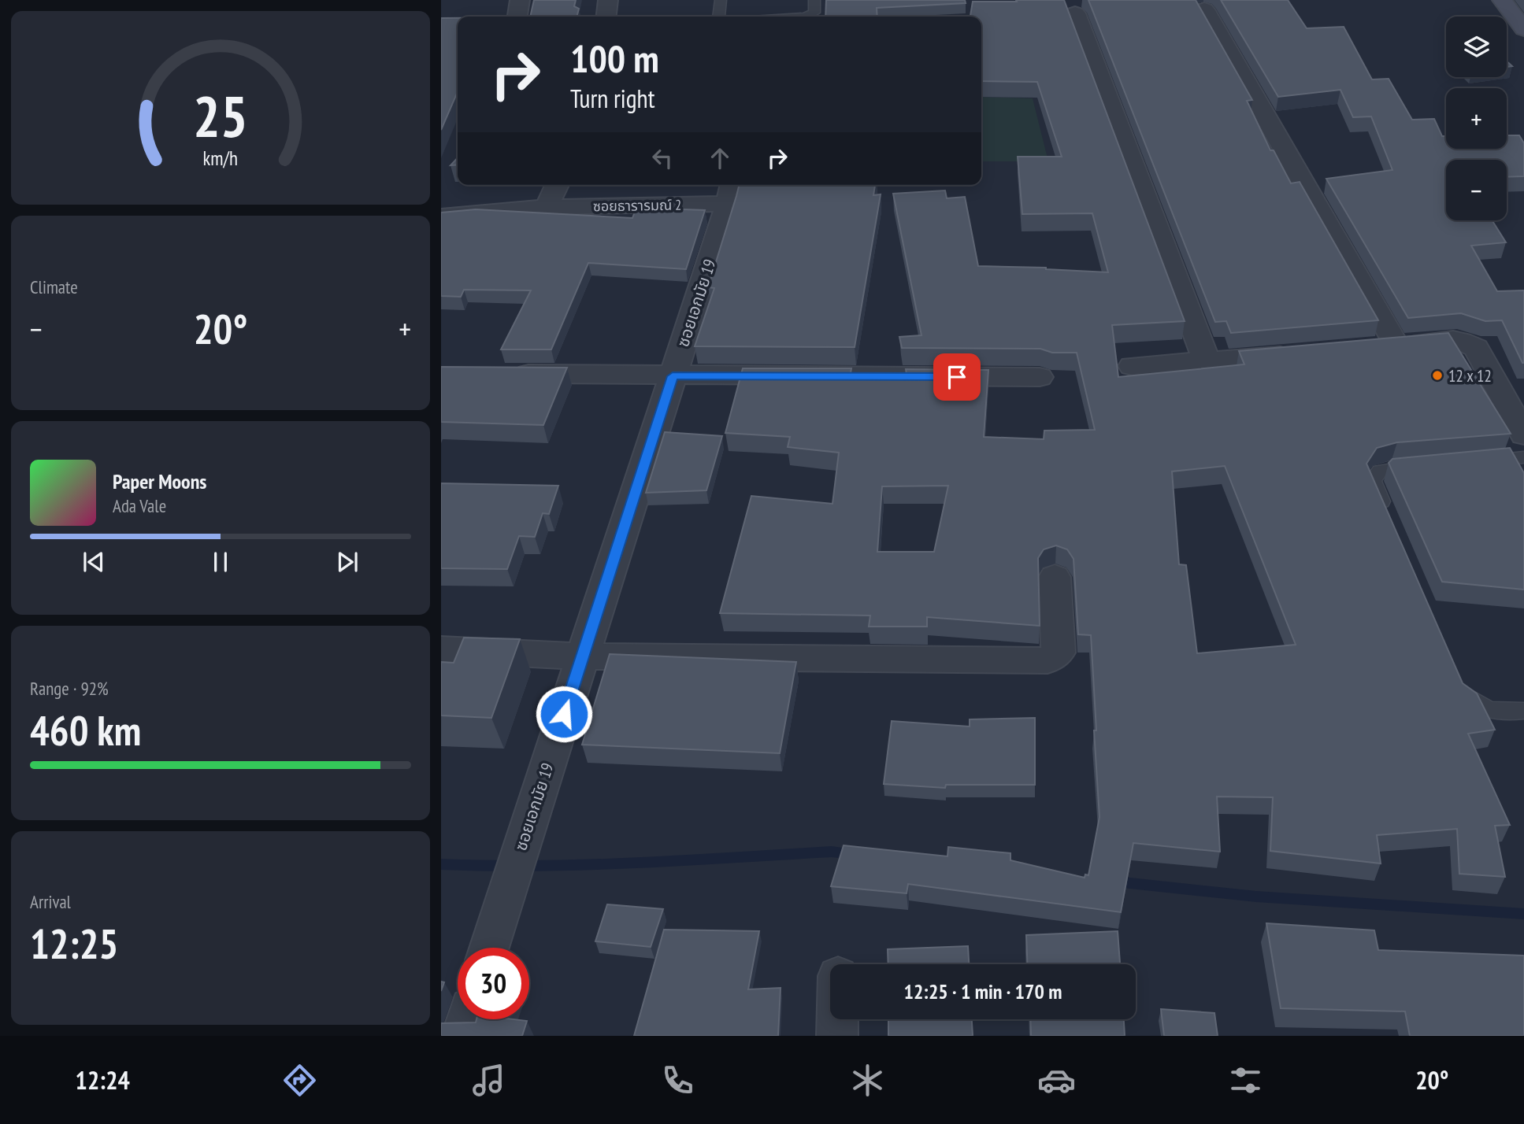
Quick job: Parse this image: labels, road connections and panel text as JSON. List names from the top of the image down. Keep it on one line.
{"streets":{"street":["ซอยธารารมณ์ 2","ซอยเอกมัย 19"]},"crossings":[["ซอยธารารมณ์ 2","ซอยเอกมัย 19"]],"places":["12 x 12"],"page":{"map_buttons":["+","−"],"turn":["100 m","Turn right"],"tile":["Climate",["Range · 92%","460 km"],["Arrival","12:25"]],"heat":["−","20°","+"],"song":["Paper Moons","Ada Vale"],"limit":"30","trip":"12:25 · 1 min · 170 m","tabs":["12:24","20°"],"gauge":["25","km/h"]}}
